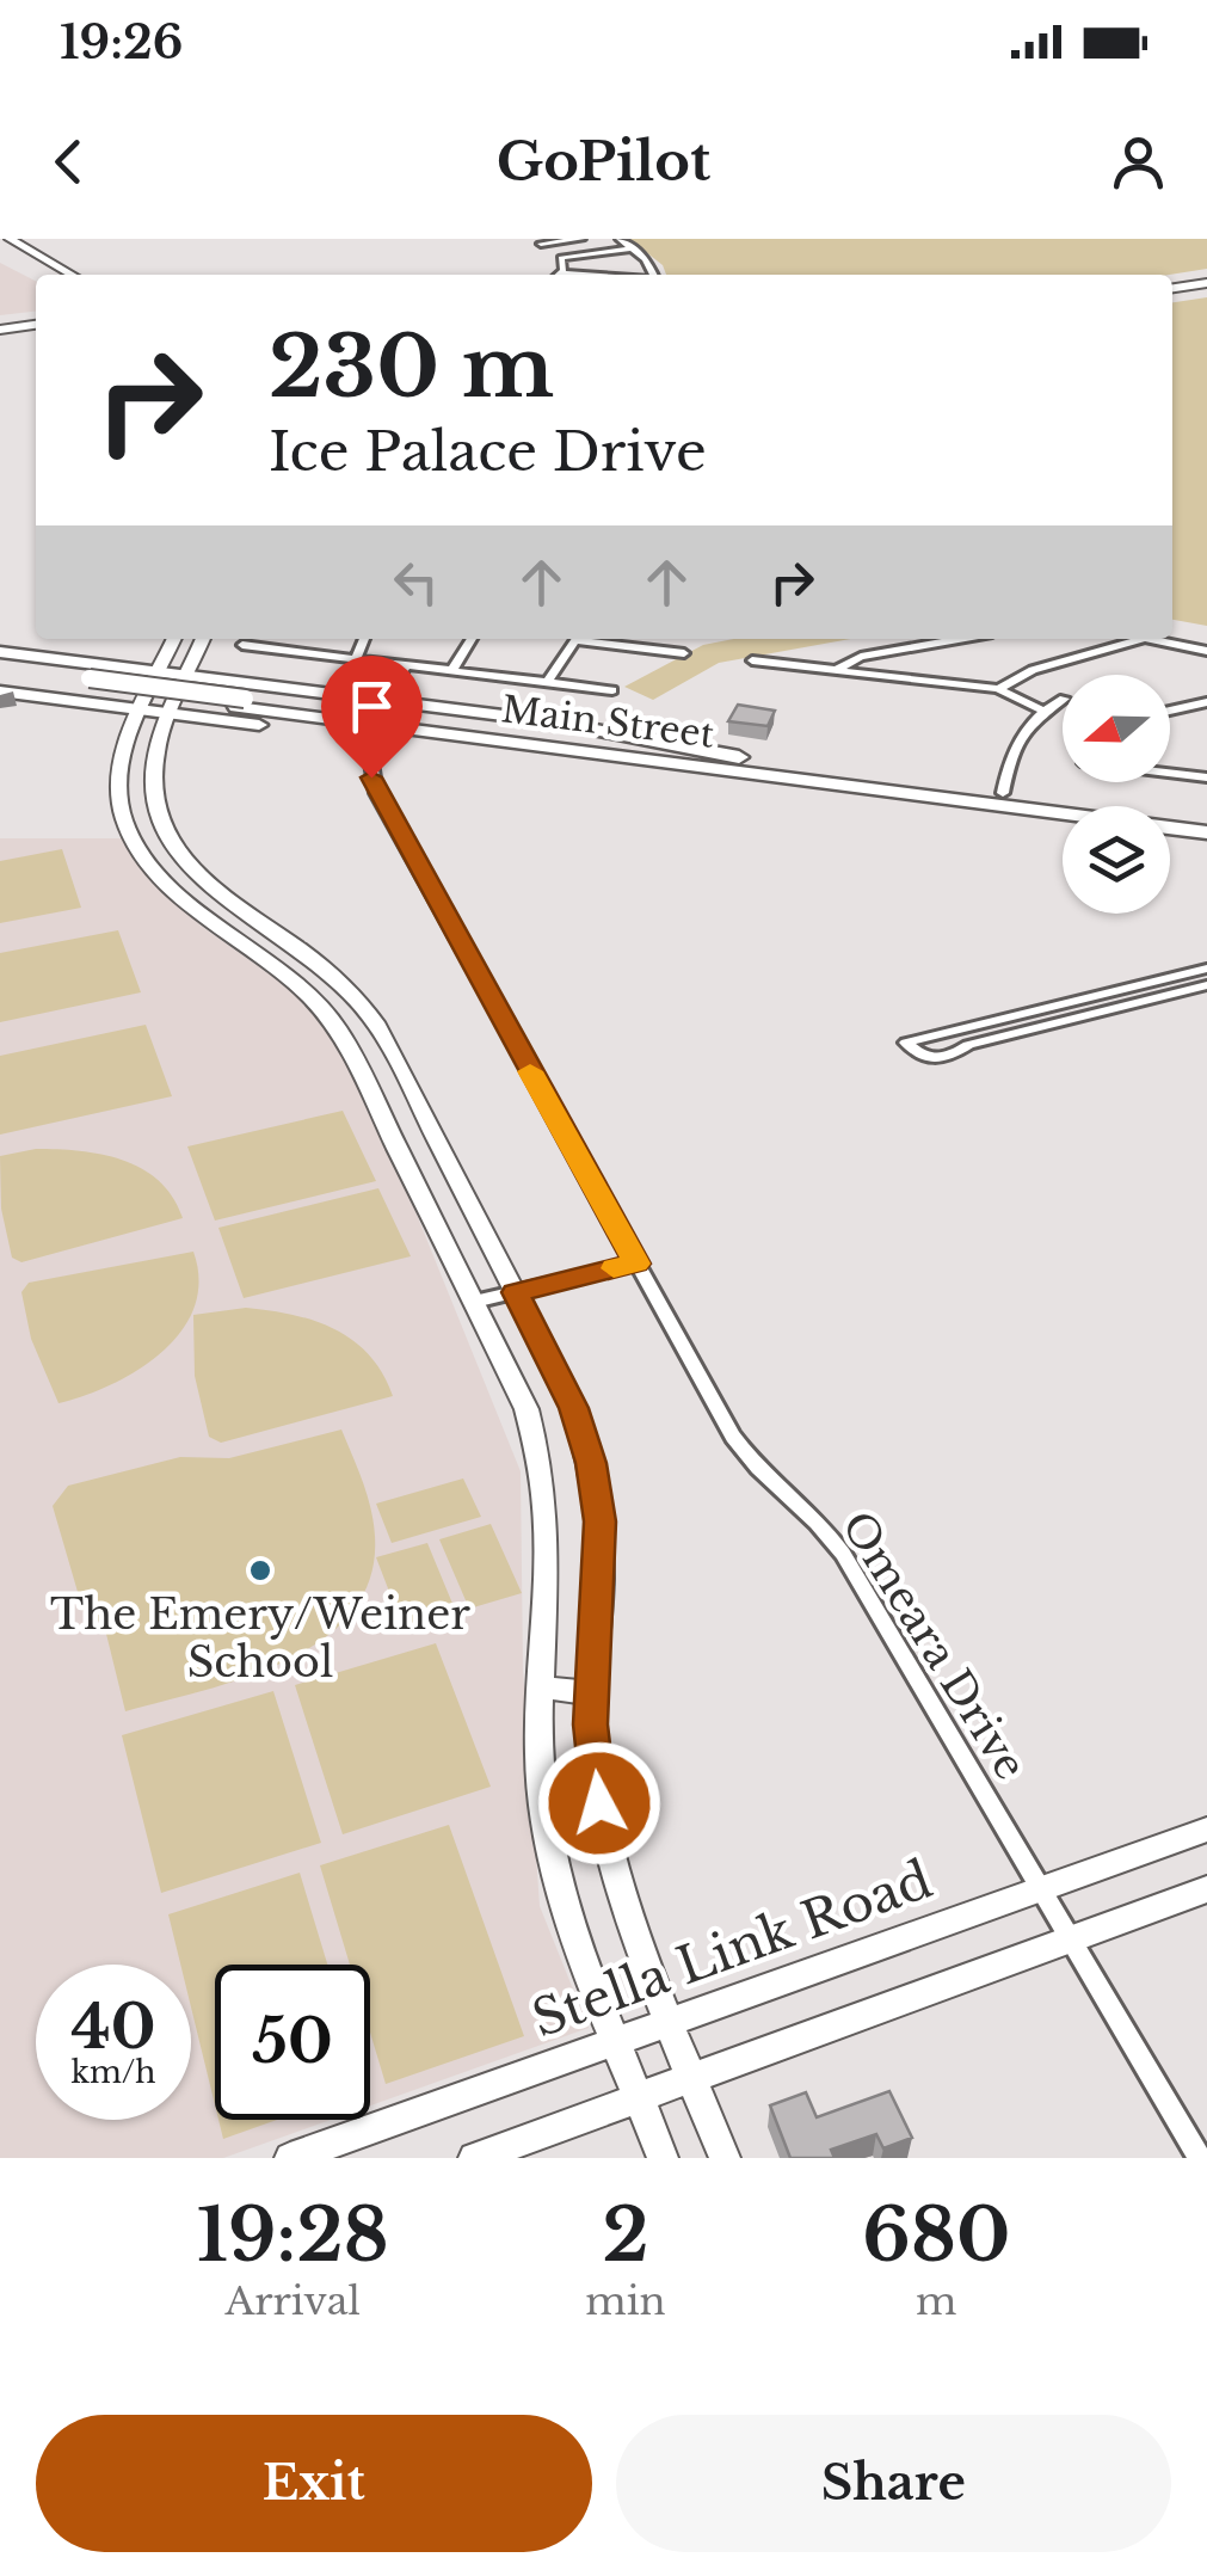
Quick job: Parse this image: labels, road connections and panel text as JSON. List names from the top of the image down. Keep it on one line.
{"streets":{"highway":["Main Street"],"main road":["Stella Link Road"],"street":["Omeara Drive"]},"crossings":[["Omeara Drive","Stella Link Road"]],"places":["The Emery/Weiner School"],"north":"left","page":{"status":"19:26","header":"GoPilot","turn":["230 m","Ice Palace Drive"],"speed":"40 km/h","limit":"50","eta":["19:28","Arrival","2","min","680","m"],"buttons":["Exit","Share"]}}
